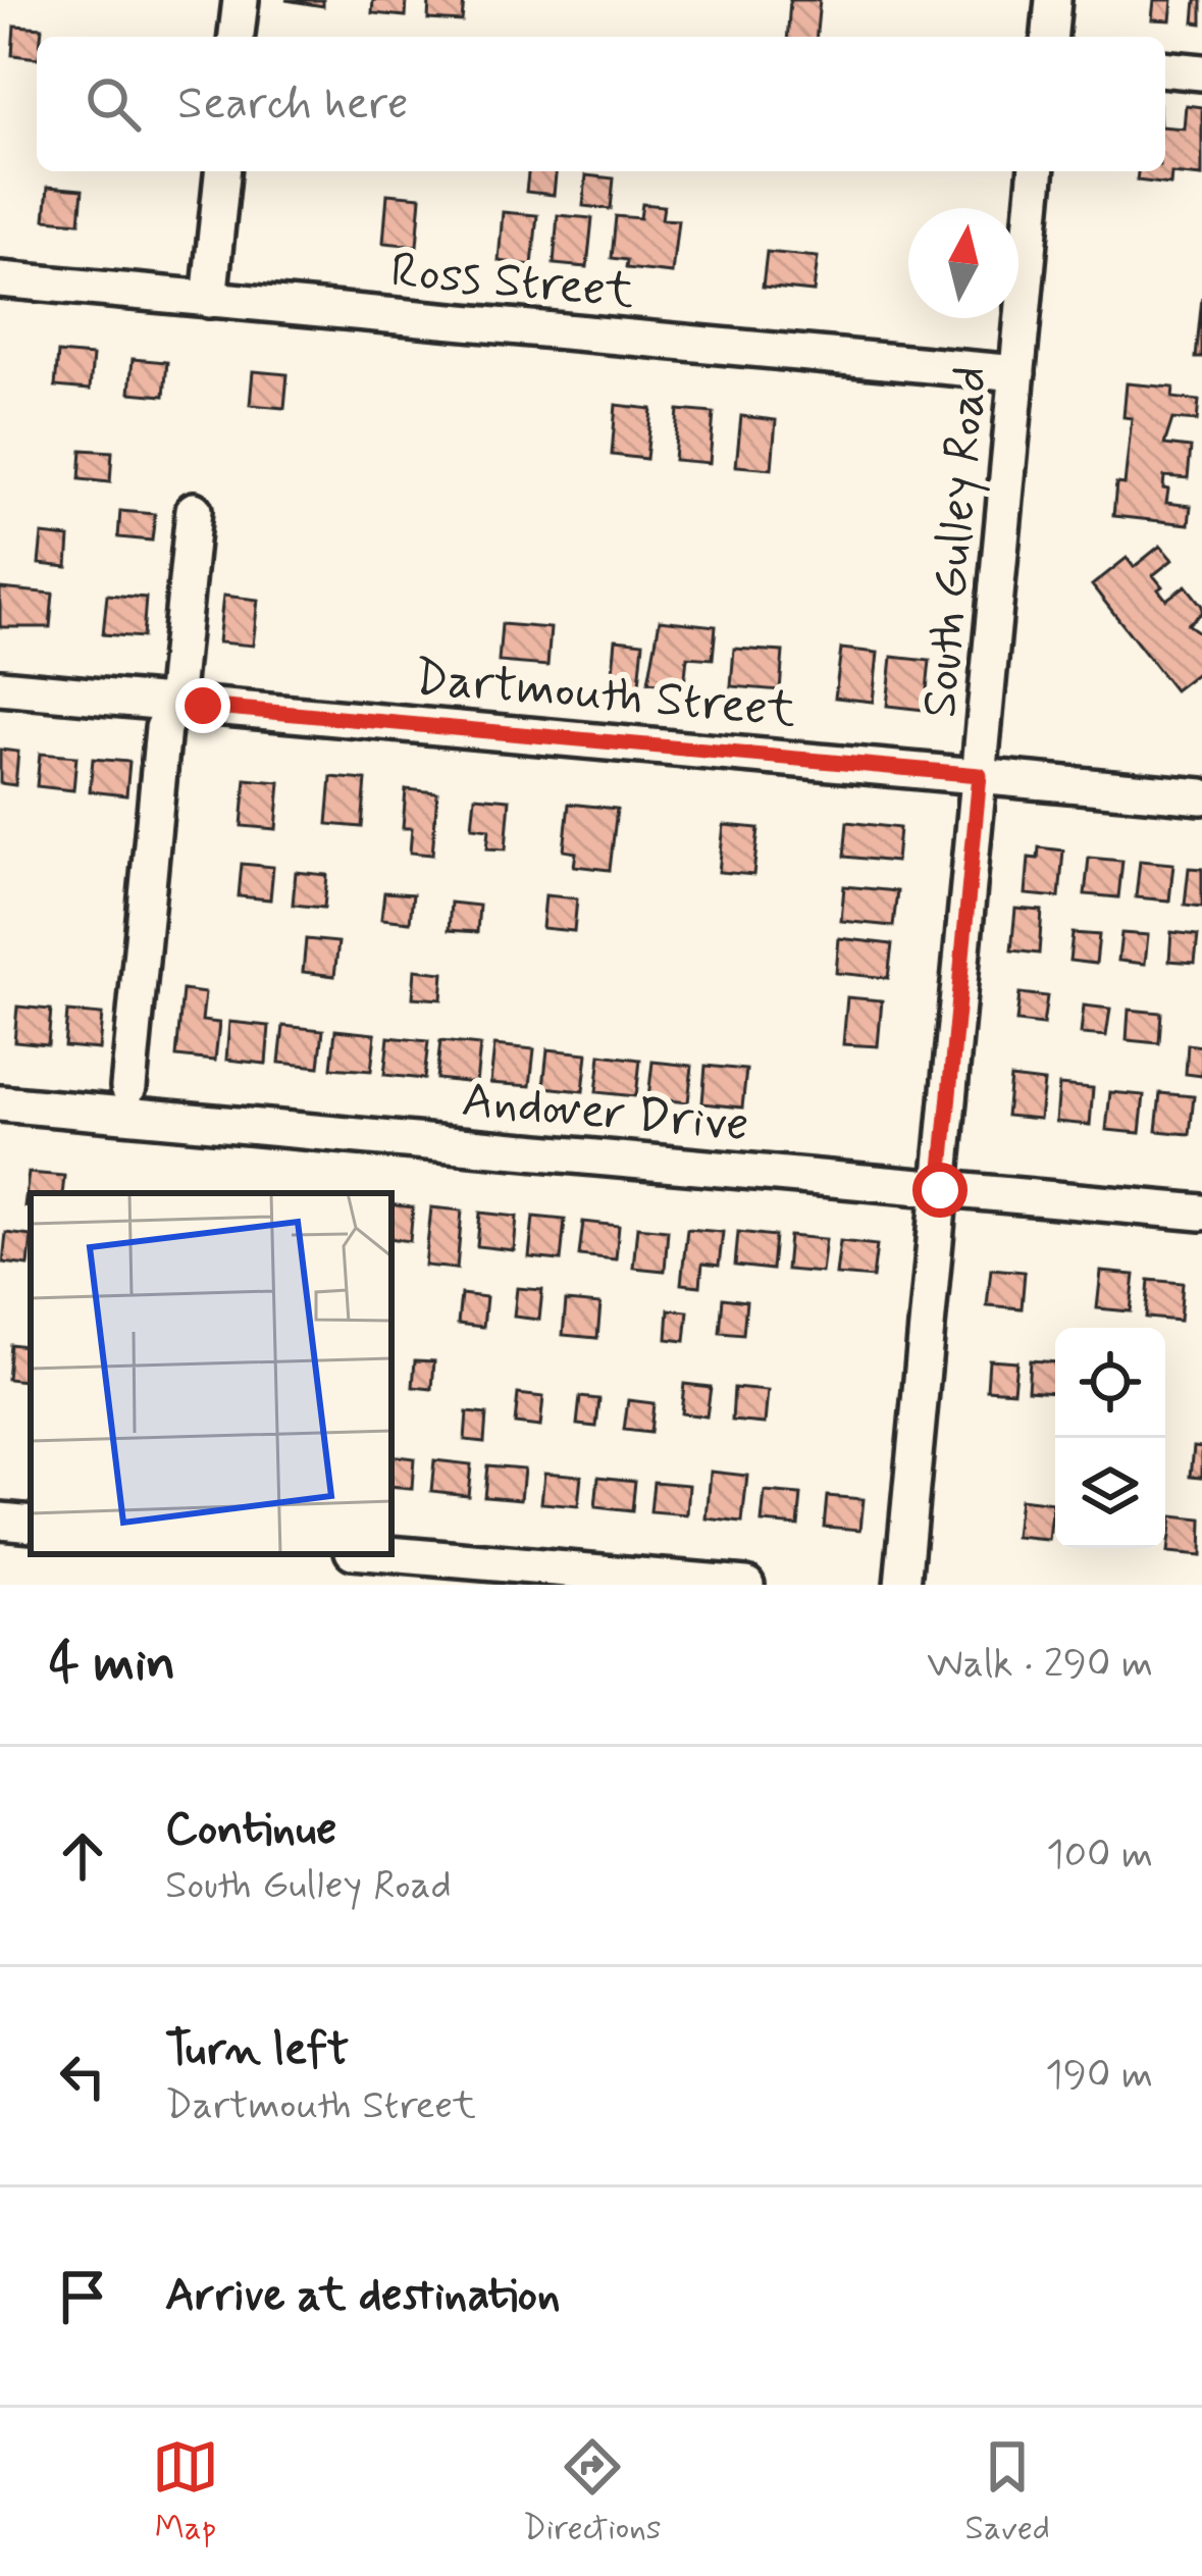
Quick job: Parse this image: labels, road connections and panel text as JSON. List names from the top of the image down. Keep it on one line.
{"streets":{"street":["Ross Street","South Gulley Road","Dartmouth Street","Andover Drive"]},"crossings":[["Ross Street","South Gulley Road"],["South Gulley Road","Dartmouth Street"],["South Gulley Road","Andover Drive"]],"north":"top","page":{"search":"Search here","heading":["4 min","Walk · 290 m"],"list":[["Continue","South Gulley Road","100 m"],["Turn left","Dartmouth Street","190 m"],"Arrive at destination"],"nav":["Map","Directions","Saved"]}}
